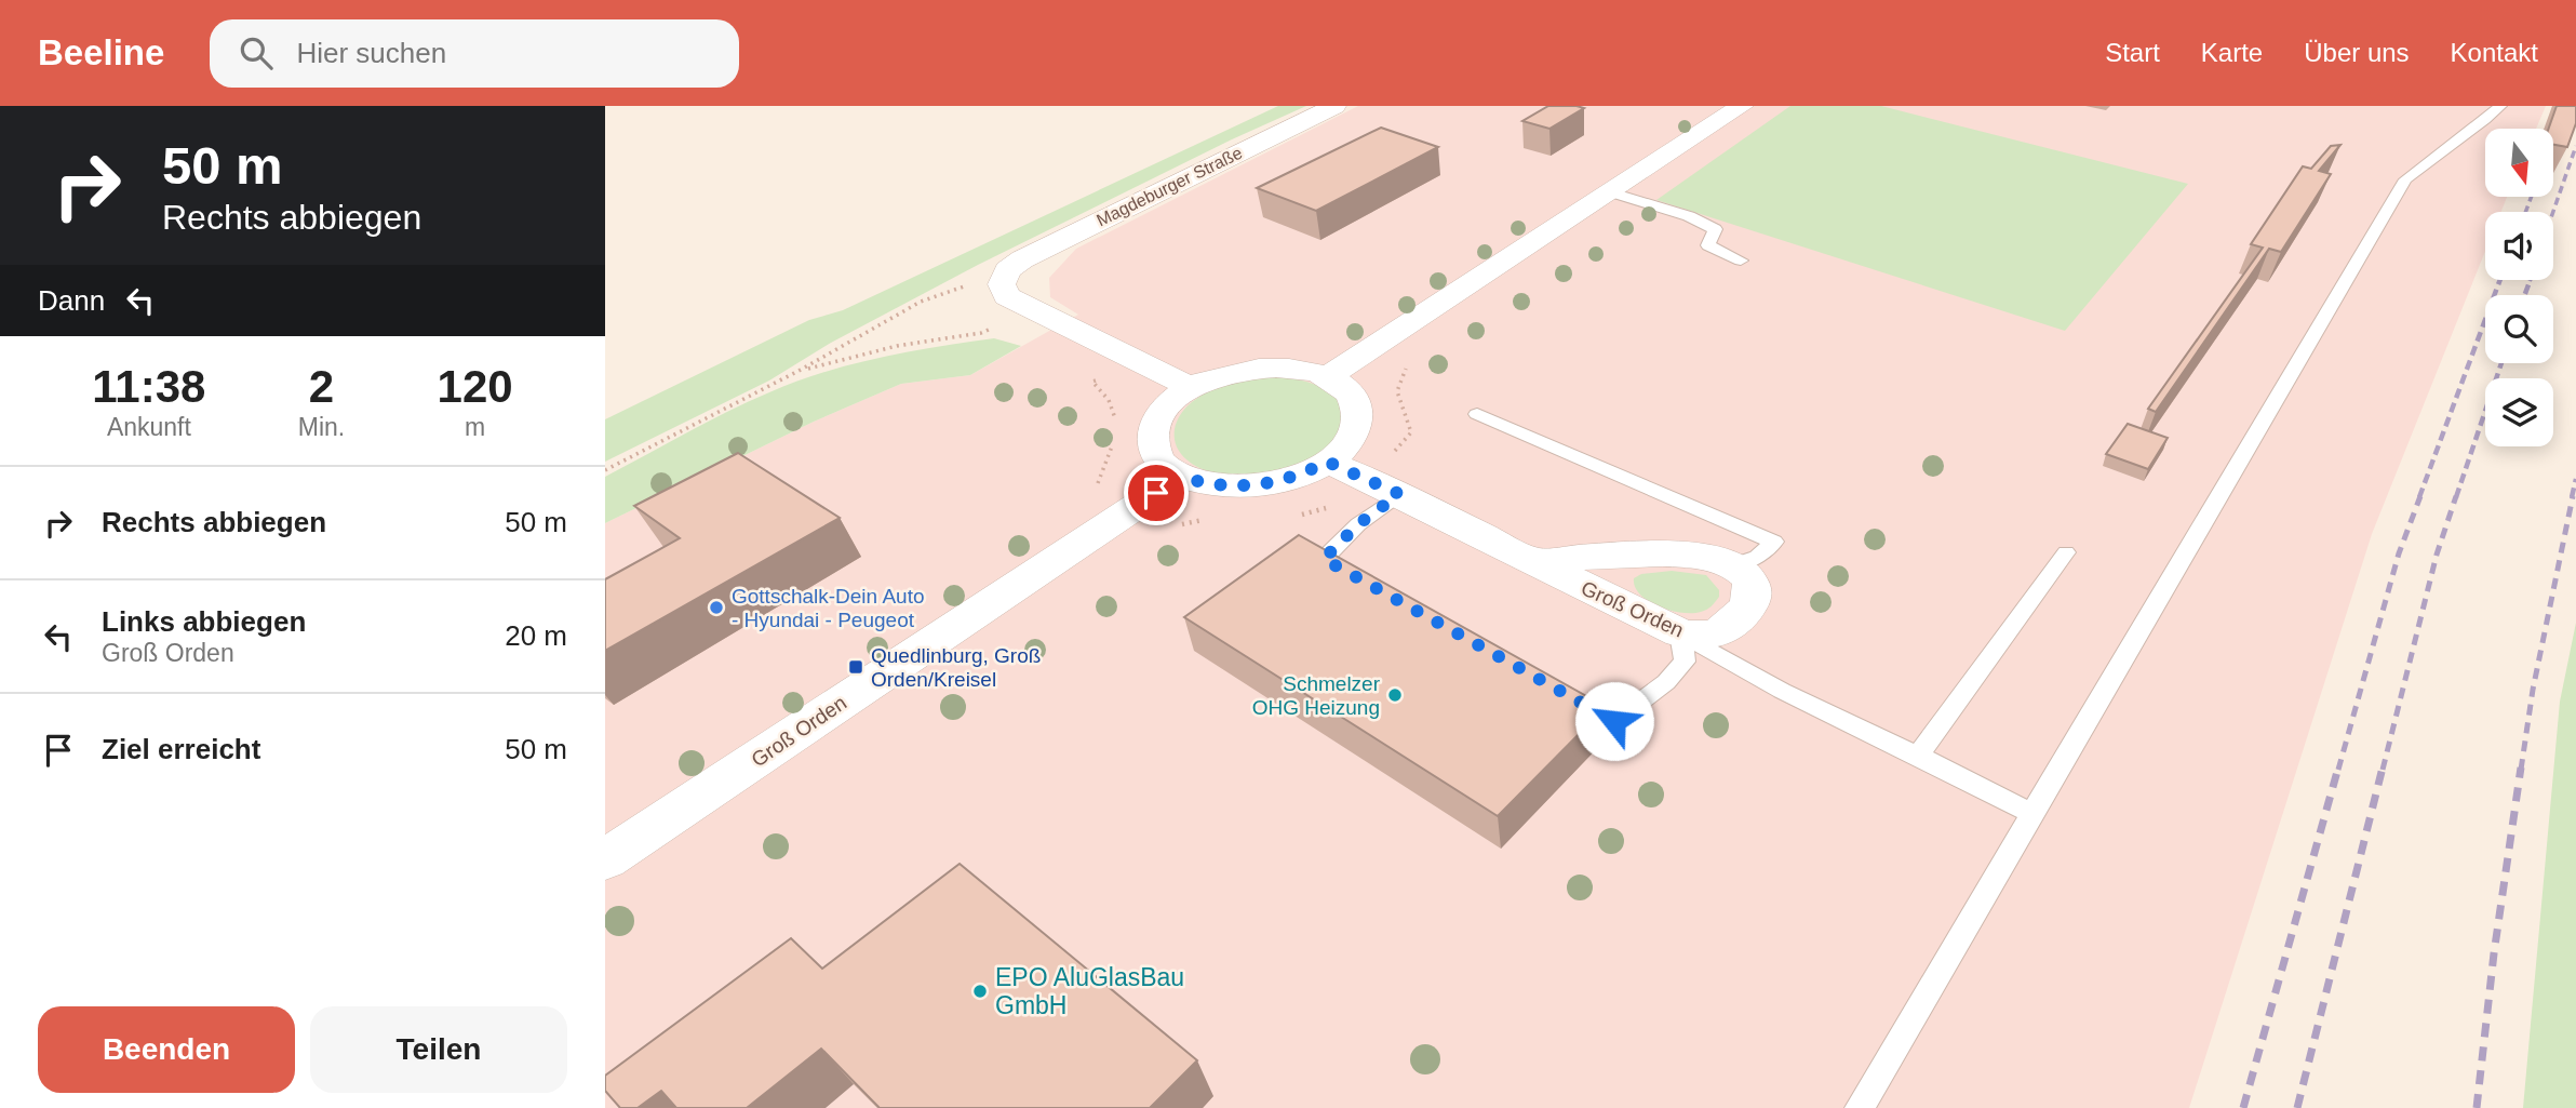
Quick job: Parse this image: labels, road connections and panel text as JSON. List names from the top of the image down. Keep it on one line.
{"streets":{"street":["Magdeburger Straße","Groß Orden"]},"places":{"other":["Gottschalk-Dein Auto - Hyundai - Peugeot","Schmelzer OHG Heizung","EPO AluGlasBau GmbH"],"transit":["Quedlinburg, Groß Orden/Kreisel"]},"north":"bottom","page":{"header":"Beeline","search":"Hier suchen","nav":["Start","Karte","Über uns","Kontakt"],"turn":["50 m","Rechts abbiegen"],"then":"Dann","eta":["11:38","Ankunft","2","Min.","120","m"],"list":[{"name":"Rechts abbiegen","value":"50 m"},{"name":"Links abbiegen","note":"Groß Orden","value":"20 m"},{"name":"Ziel erreicht","value":"50 m"}],"buttons":["Beenden","Teilen"]}}
